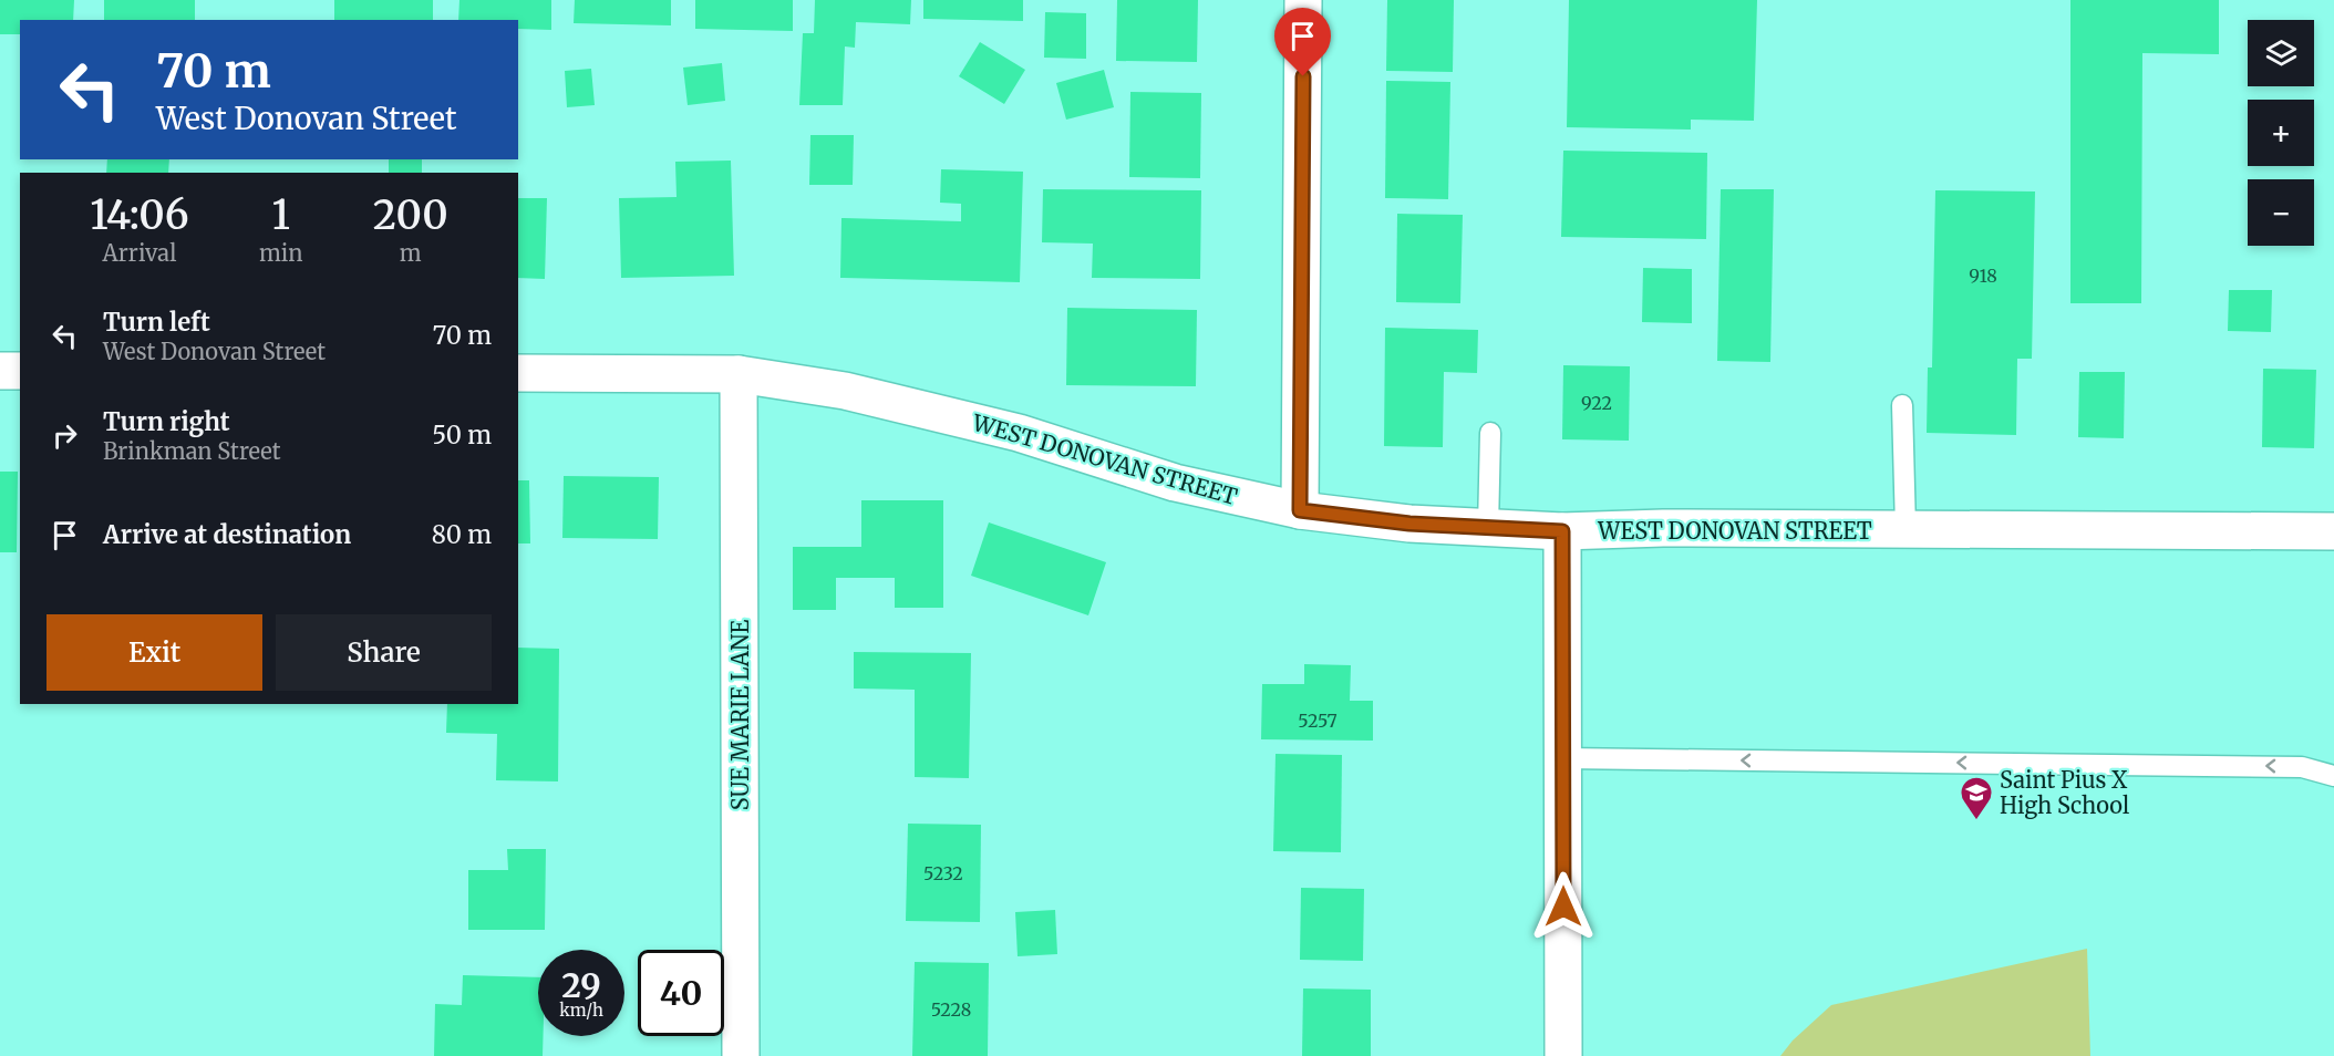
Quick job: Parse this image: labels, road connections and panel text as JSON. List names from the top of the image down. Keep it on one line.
{"streets":{"street":["WEST DONOVAN STREET","SUE MARIE LANE"]},"crossings":[["WEST DONOVAN STREET","SUE MARIE LANE"]],"places":{"school or university":["Saint Pius X High School"]},"house_numbers":["918","922","5257","5232","5228"],"page":{"map_buttons":["+","−"],"turn":["70 m","West Donovan Street"],"eta":["14:06","Arrival","1","min","200","m"],"list":[{"name":"Turn left","note":"West Donovan Street","value":"70 m"},{"name":"Turn right","note":"Brinkman Street","value":"50 m"},{"name":"Arrive at destination","value":"80 m"}],"buttons":["Exit","Share"],"speed":"29 km/h","limit":"40"}}
